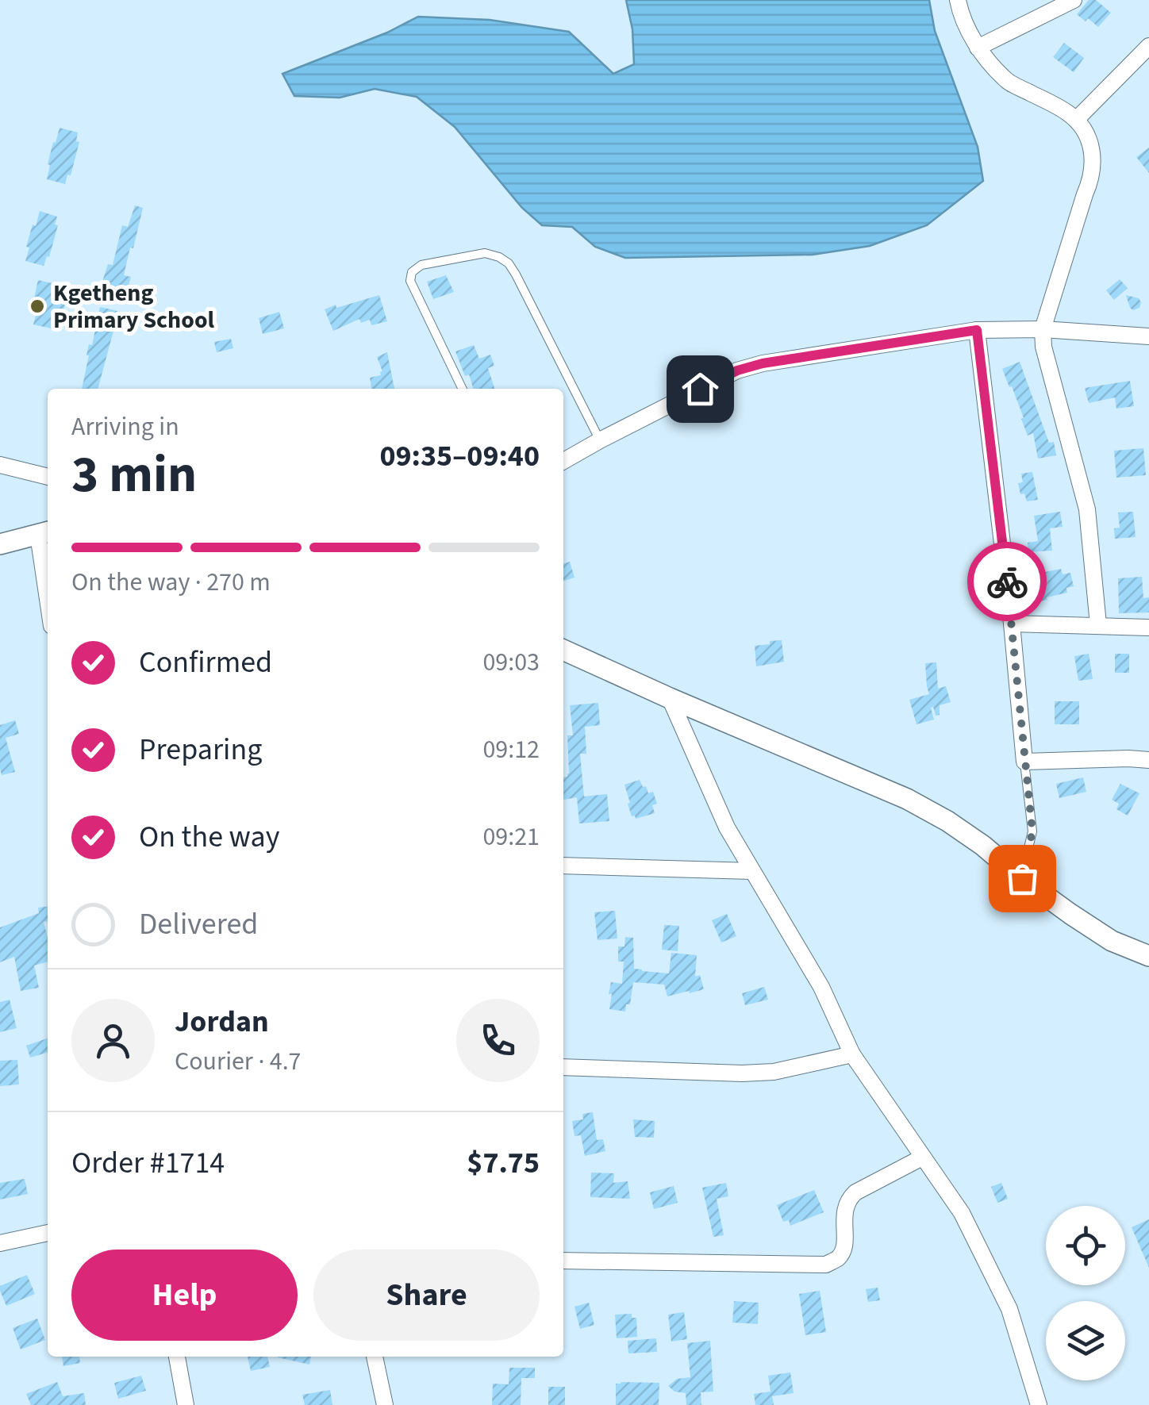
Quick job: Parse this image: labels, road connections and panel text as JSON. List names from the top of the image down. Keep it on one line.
{"places":["Kgetheng Primary School"],"page":{"heading":["3 min","Arriving in","09:35–09:40"],"panel":["Jordan","Courier · 4.7","Order #1714","$7.75"],"bar":"On the way · 270 m","list":[["Confirmed","09:03"],["Preparing","09:12"],["On the way","09:21"],"Delivered"],"buttons":["Help","Share"]}}
